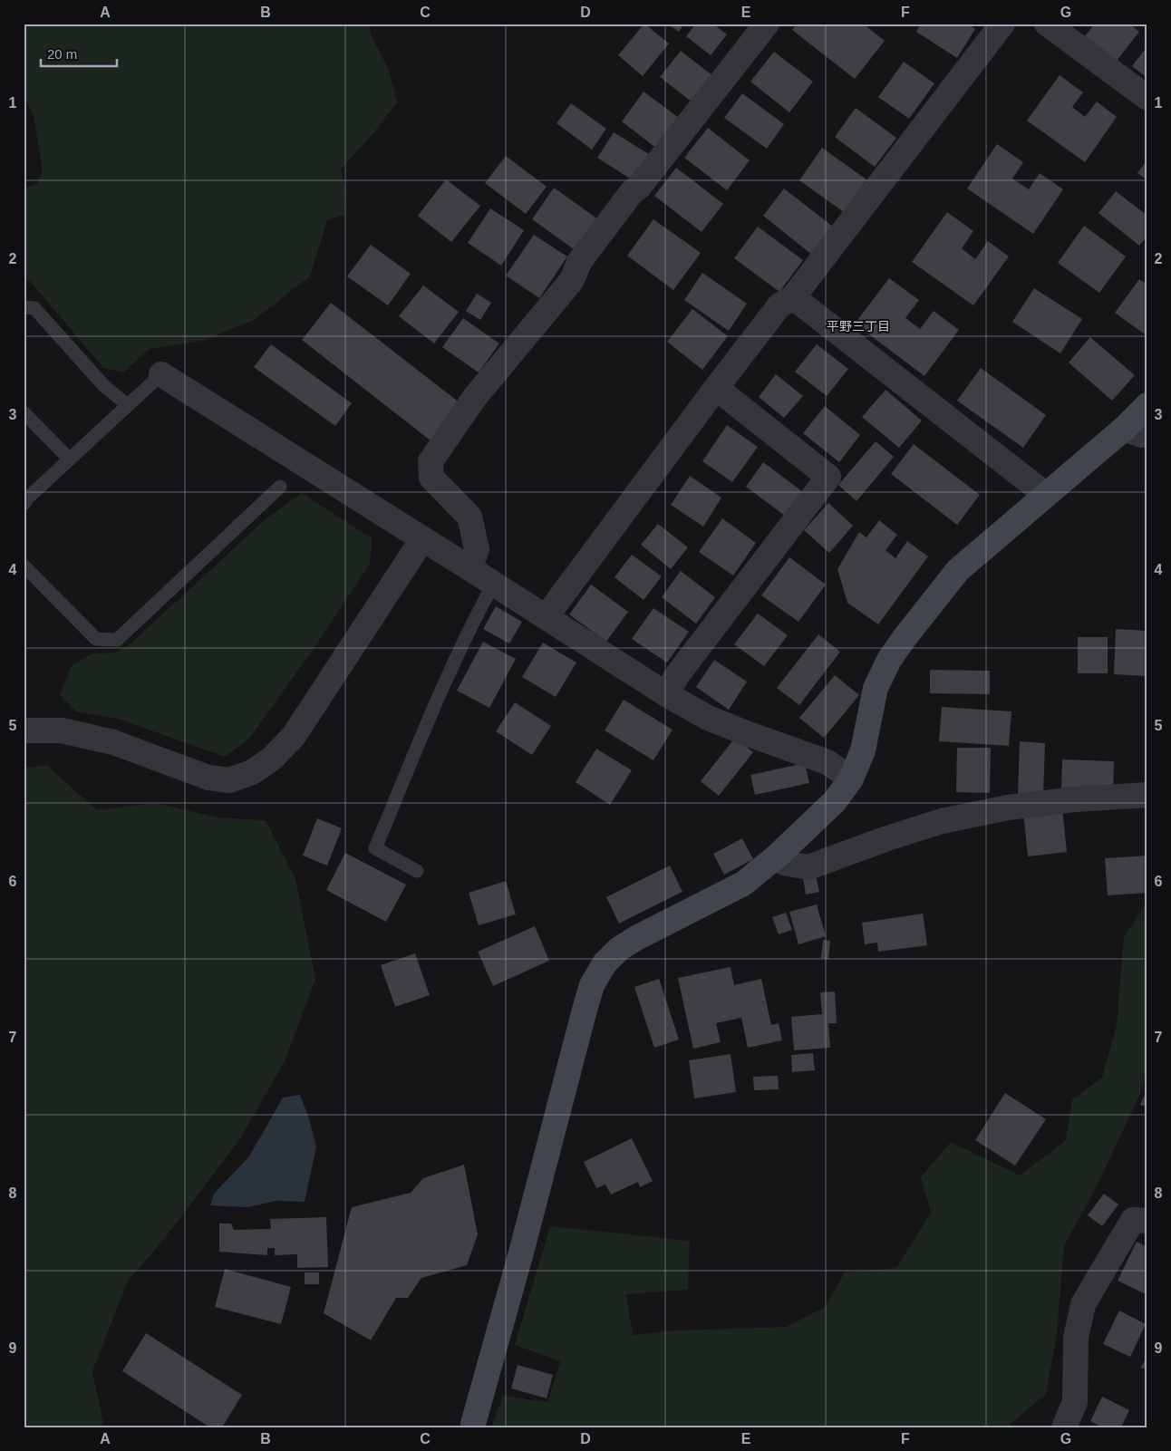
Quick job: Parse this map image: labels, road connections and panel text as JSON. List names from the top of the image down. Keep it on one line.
{"districts":["平野三丁目"],"scale_bar":"20 m","grid":{"columns":["A","B","C","D","E","F","G"],"rows":["1","2","3","4","5","6","7","8","9"]}}
